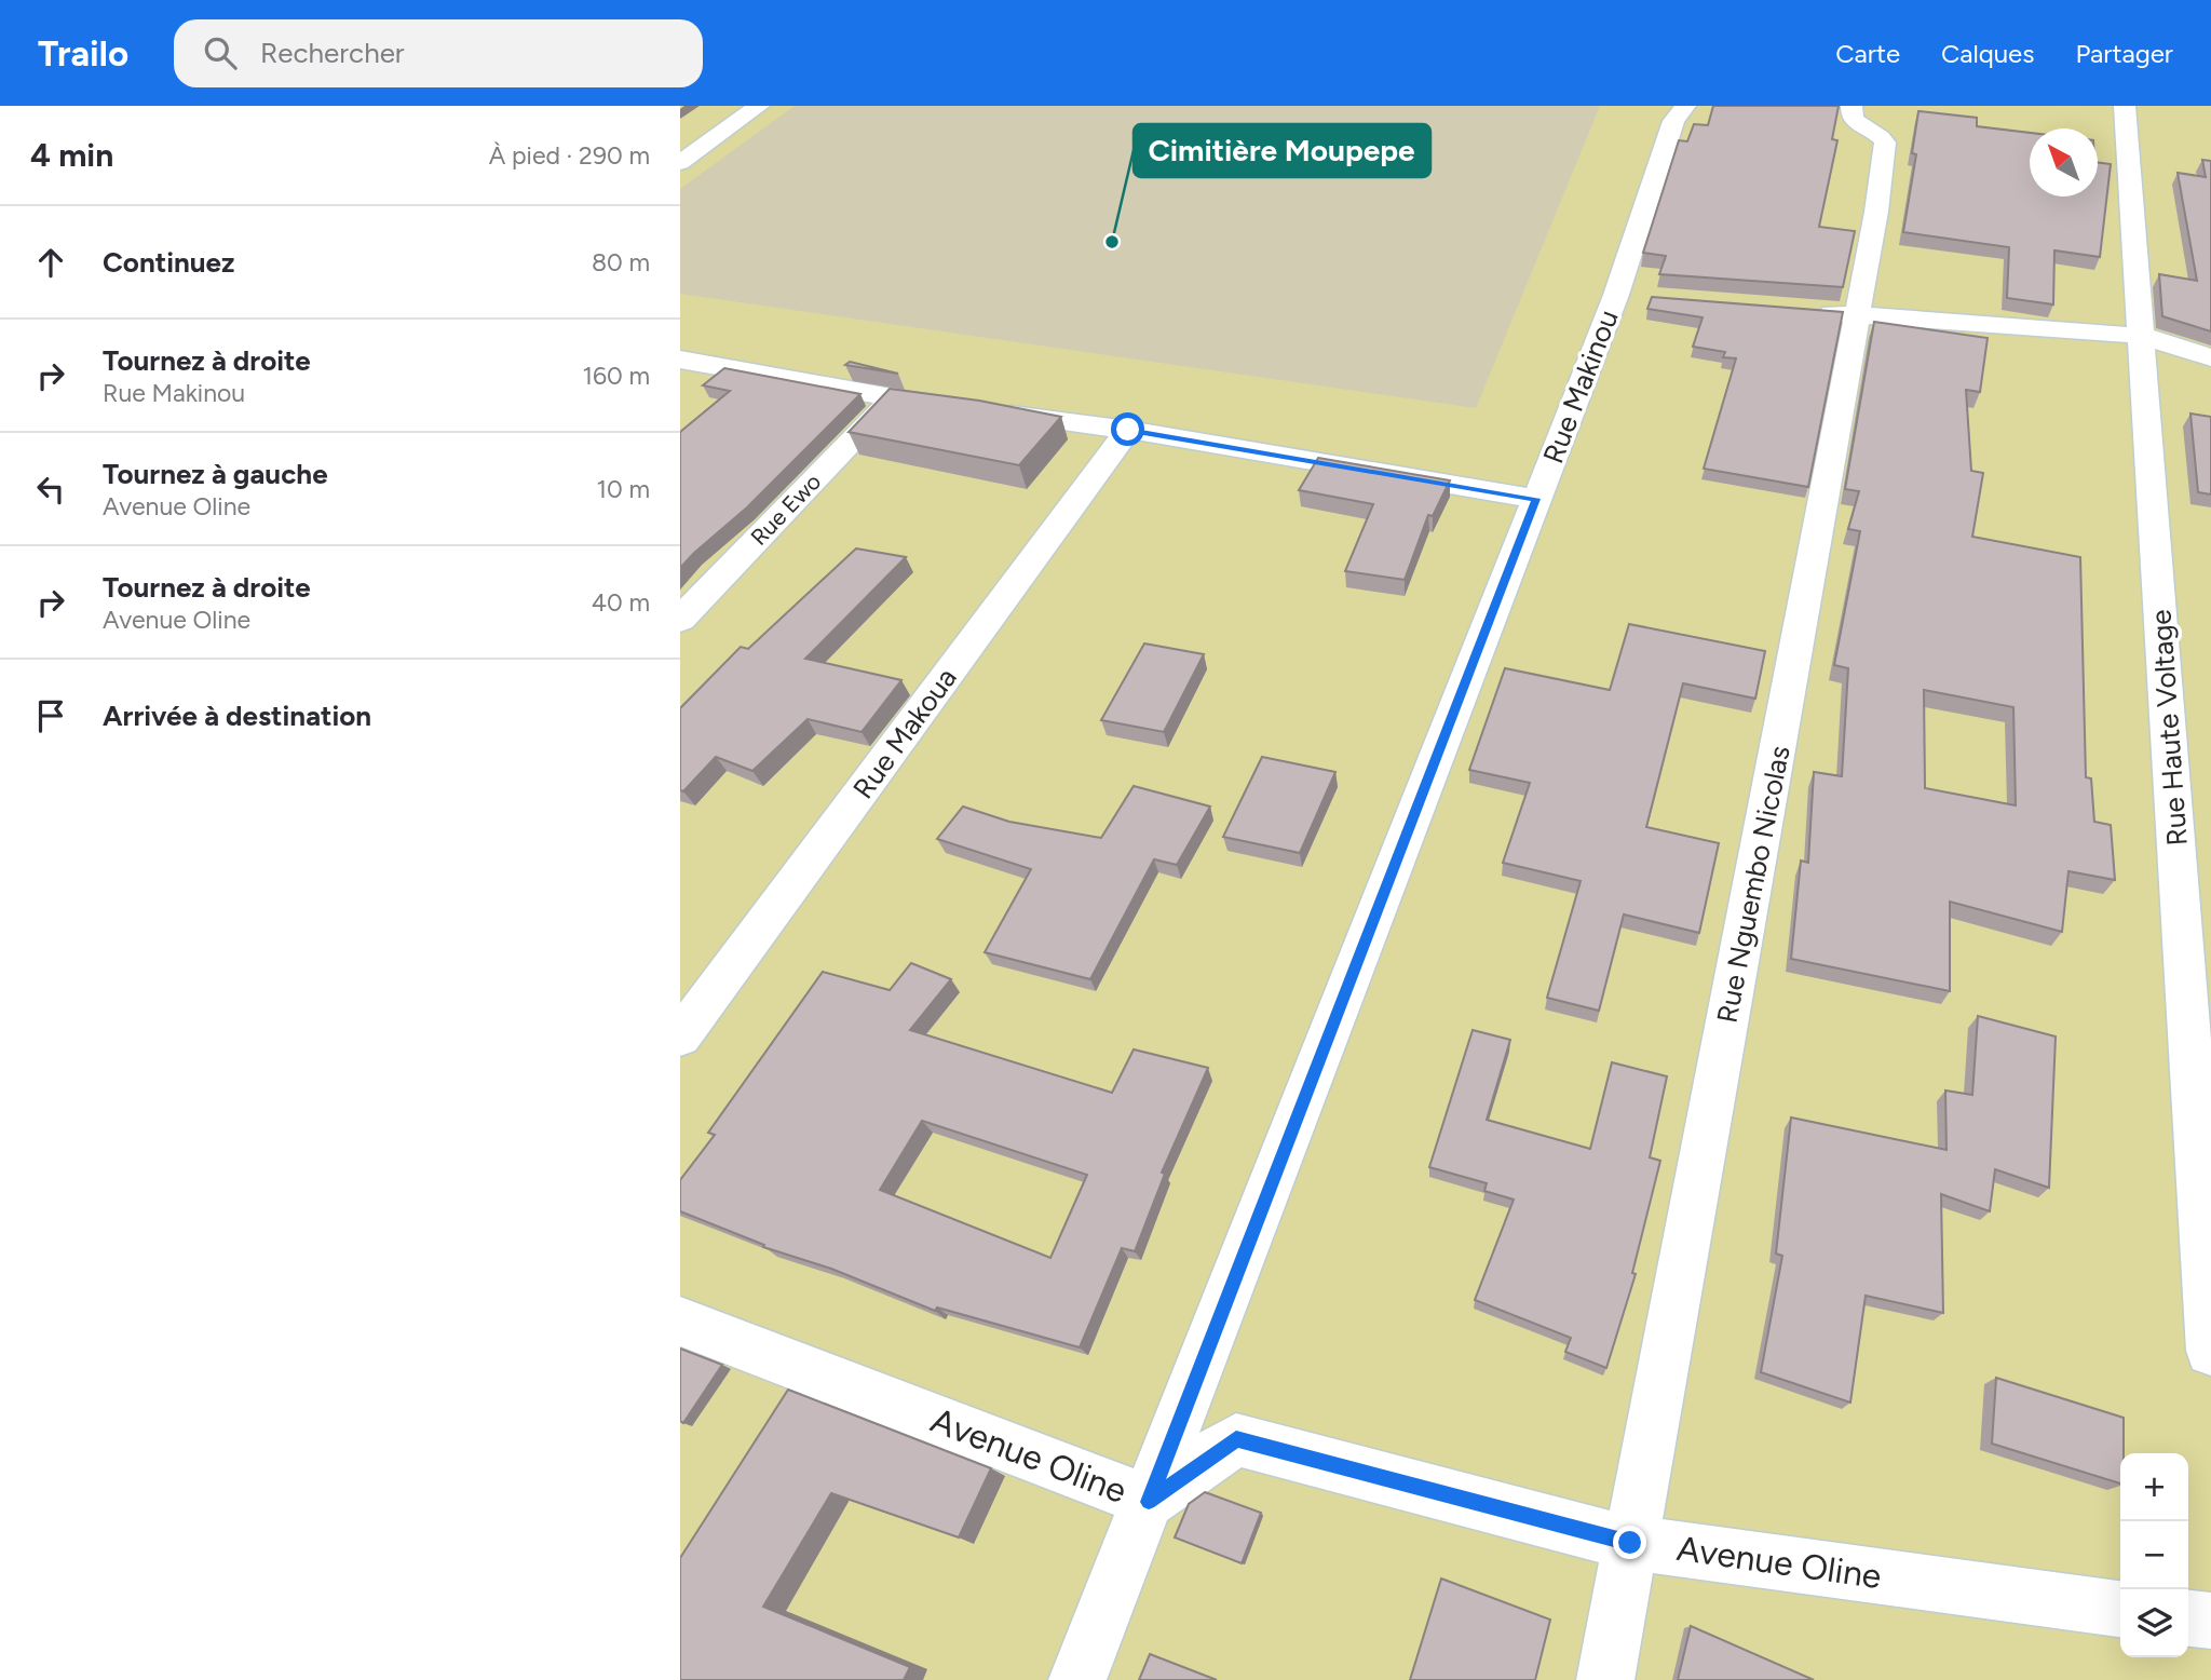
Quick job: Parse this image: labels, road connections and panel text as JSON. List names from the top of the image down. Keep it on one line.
{"streets":{"street":["Rue Makinou","Rue Ewo","Rue Haute Voltage","Rue Makoua","Rue Nguembo Nicolas","Avenue Oline"]},"crossings":[["Rue Makinou","Avenue Oline"],["Rue Nguembo Nicolas","Avenue Oline"]],"places":["Cimitière Moupepe"],"north":"top left","page":{"header":"Trailo","search":"Rechercher","nav":["Carte","Calques","Partager"],"heading":["4 min","À pied · 290 m"],"list":[["Continuez","80 m"],["Tournez à droite","Rue Makinou","160 m"],["Tournez à gauche","Avenue Oline","10 m"],["Tournez à droite","Avenue Oline","40 m"],"Arrivée à destination"],"map_buttons":["+","−"]}}
